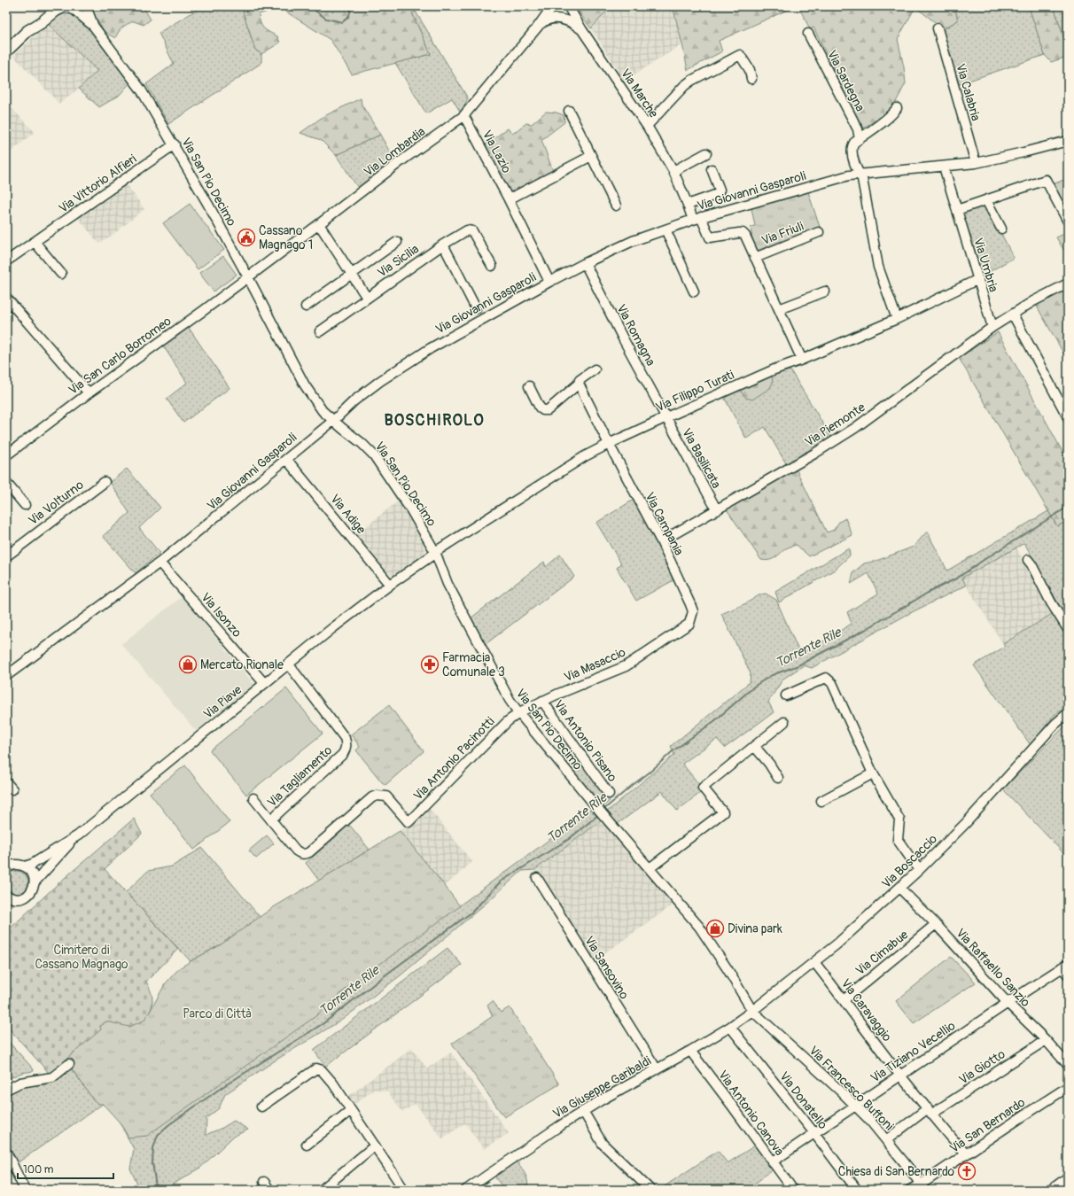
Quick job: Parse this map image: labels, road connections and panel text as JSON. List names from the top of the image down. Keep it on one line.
{"streets":{"street":["Via Sardegna","Via Calabria","Via Marche","Via Lombardia","Via Lazio","Via San Pio Decimo","Via Vittorio Alfieri","Via Giovanni Gasparoli","Via Friuli","Via Sicilia","Via Umbria","Via Romagna","Via San Carlo Borromeo","Via Filippo Turati","Via Piemonte","Via Basilicata","Via Volturno","Via Adige","Via Campania","Via Isonzo","Via Masaccio","Via Piave","Via Antonio Pisano","Via Antonio Pacinotti","Via Tagliamento","Via Boscaccio","Via Cimabue","Via Sansovino","Via Raffaello Sanzio","Via Caravaggio","Via Tiziano Vecellio","Via Giotto","Via Giuseppe Garibaldi","Via Francesco Buffoni","Via Donatello","Via Antonio Canova","Via San Bernardo"]},"crossings":[["Via Calabria","Via Giovanni Gasparoli"],["Via Marche","Via Lombardia"],["Via Marche","Via Giovanni Gasparoli"],["Via Marche","Via Friuli"],["Via Lombardia","Via Lazio"],["Via Lombardia","Via San Pio Decimo"],["Via Lombardia","Via San Carlo Borromeo"],["Via Lazio","Via Giovanni Gasparoli"],["Via San Pio Decimo","Via Vittorio Alfieri"],["Via San Pio Decimo","Via Giovanni Gasparoli"],["Via San Pio Decimo","Via San Carlo Borromeo"],["Via San Pio Decimo","Via Filippo Turati"],["Via San Pio Decimo","Via Masaccio"],["Via San Pio Decimo","Via Piave"],["Via San Pio Decimo","Via Antonio Pacinotti"],["Via San Pio Decimo","Via Boscaccio"],["Via San Pio Decimo","Via Giuseppe Garibaldi"],["Via San Pio Decimo","Via Francesco Buffoni"],["Via Giovanni Gasparoli","Via Friuli"],["Via Giovanni Gasparoli","Via Umbria"],["Via Giovanni Gasparoli","Via Romagna"],["Via Giovanni Gasparoli","Via Adige"],["Via Giovanni Gasparoli","Via Isonzo"],["Via Friuli","Via Filippo Turati"],["Via Umbria","Via Filippo Turati"],["Via Umbria","Via Piemonte"],["Via Romagna","Via Filippo Turati"],["Via Romagna","Via Basilicata"],["Via Filippo Turati","Via Basilicata"],["Via Filippo Turati","Via Campania"],["Via Filippo Turati","Via Piave"],["Via Piemonte","Via Basilicata"],["Via Piemonte","Via Campania"],["Via Adige","Via Piave"],["Via Campania","Via Masaccio"],["Via Isonzo","Via Piave"],["Via Masaccio","Via Antonio Pisano"],["Via Masaccio","Via Antonio Pacinotti"],["Via Piave","Via Tagliamento"],["Via Antonio Pacinotti","Via Tagliamento"],["Via Boscaccio","Via Raffaello Sanzio"],["Via Boscaccio","Via Caravaggio"],["Via Boscaccio","Via Giuseppe Garibaldi"],["Via Boscaccio","Via Francesco Buffoni"],["Via Cimabue","Via Raffaello Sanzio"],["Via Cimabue","Via Caravaggio"],["Via Sansovino","Via Giuseppe Garibaldi"],["Via Raffaello Sanzio","Via Tiziano Vecellio"],["Via Raffaello Sanzio","Via Giotto"],["Via Caravaggio","Via Tiziano Vecellio"],["Via Caravaggio","Via Giotto"],["Via Caravaggio","Via San Bernardo"],["Via Tiziano Vecellio","Via Francesco Buffoni"],["Via Tiziano Vecellio","Via Donatello"],["Via Tiziano Vecellio","Via Antonio Canova"],["Via Giotto","Via Francesco Buffoni"],["Via Giuseppe Garibaldi","Via Francesco Buffoni"],["Via Giuseppe Garibaldi","Via Donatello"],["Via Giuseppe Garibaldi","Via Antonio Canova"],["Via Francesco Buffoni","Via San Bernardo"]],"districts":["BOSCHIROLO"],"water":["Torrente Rile"],"parks":["Cimitero di Cassano Magnago","Parco di Città"],"places":{"public building":["Cassano Magnago 1"],"shop":["Mercato Rionale","Divina park"],"pharmacy":["Farmacia Comunale 3"],"church":["Chiesa di San Bernardo"]},"scale_bar":"100 m"}
